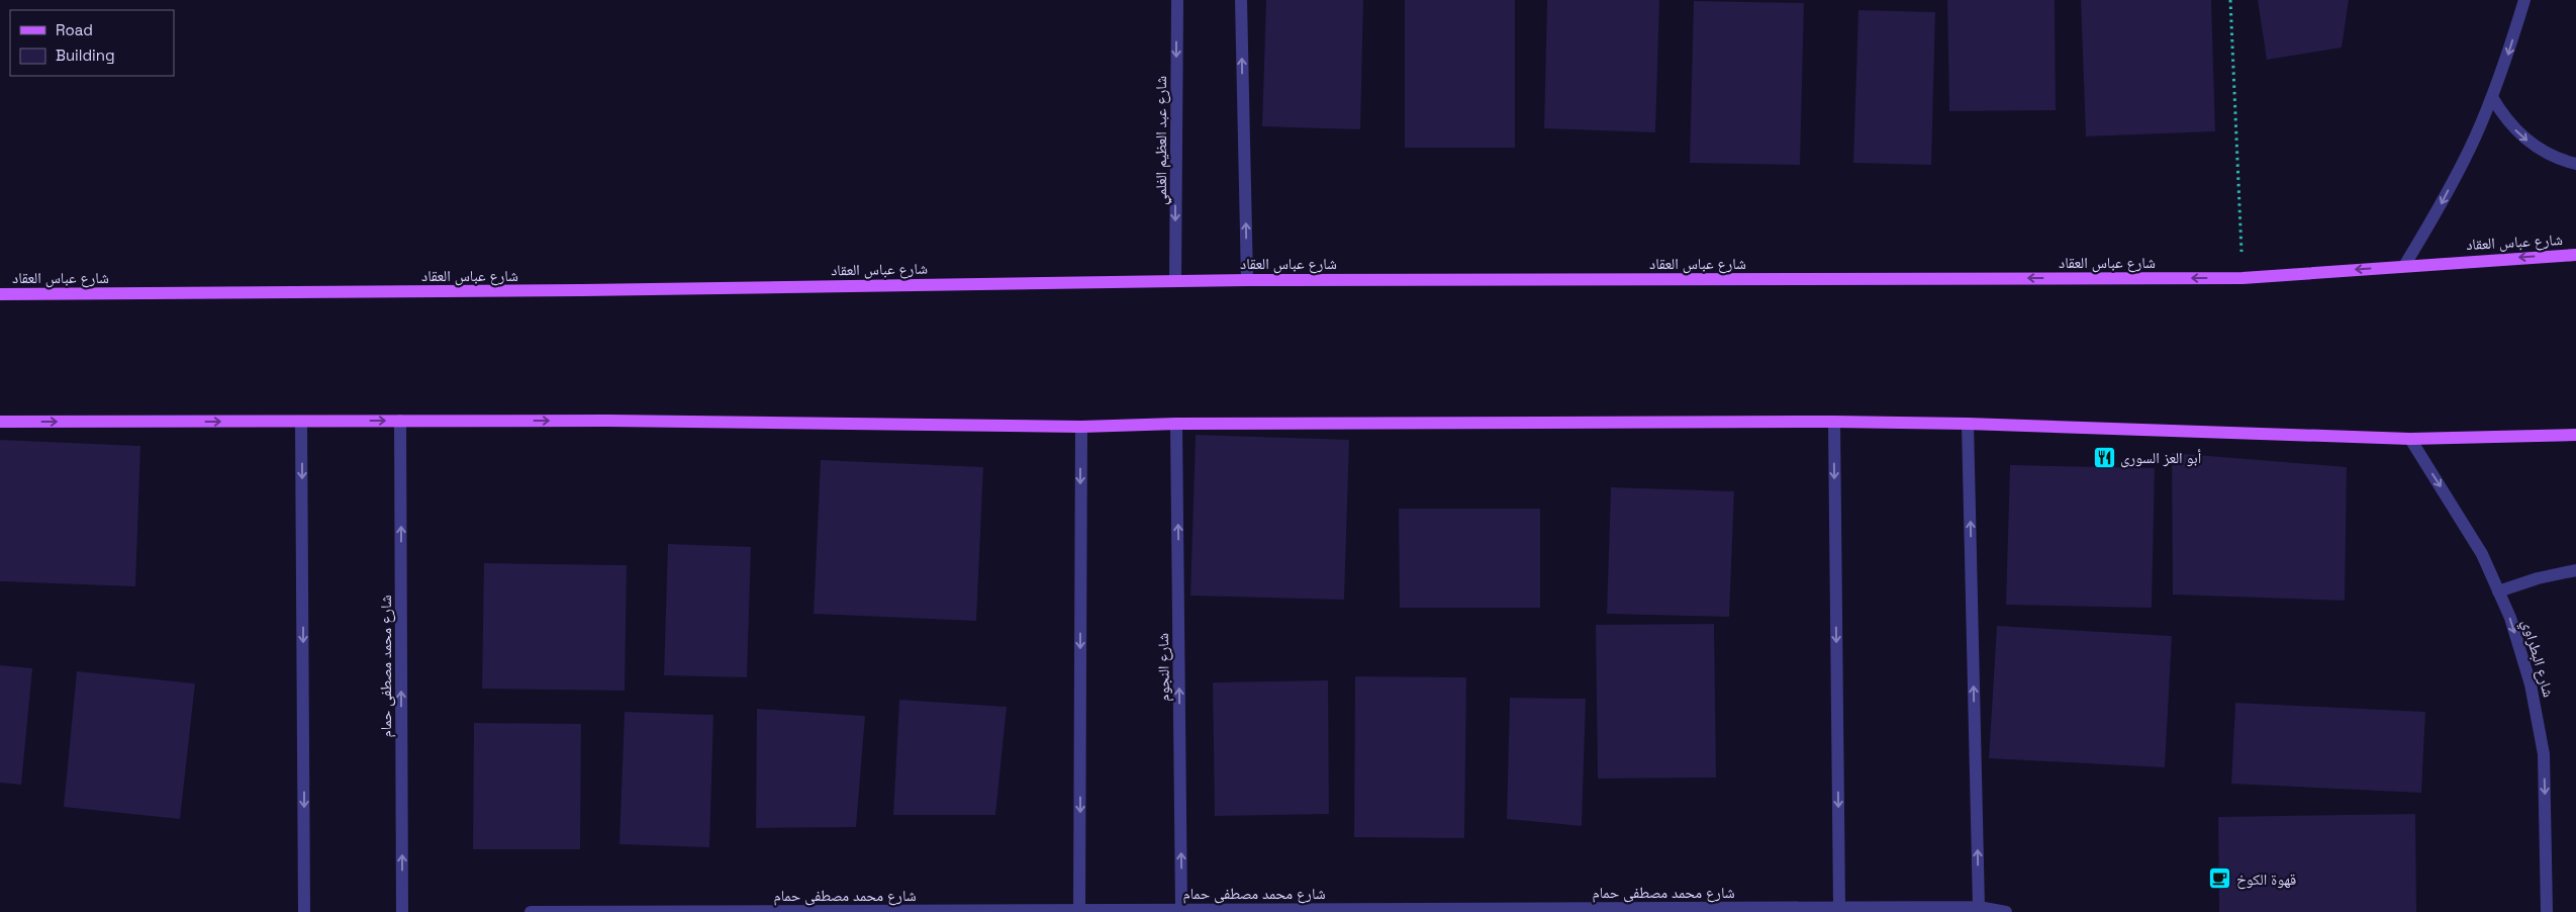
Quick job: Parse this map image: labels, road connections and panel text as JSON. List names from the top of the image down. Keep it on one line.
{"streets":{"main road":["شارع عباس العقاد"],"street":["شارع عبد العظيم الغلمي","شارع البطراوي","شارع محمد مصطفى حمام","شارع النجوم"]},"crossings":[["شارع عبد العظيم الغلمي","شارع عباس العقاد"],["شارع محمد مصطفى حمام","شارع النجوم"]],"one_way":["شارع عباس العقاد","شارع البطراوي"],"places":{"restaurant":["أبو العز السورى"],"cafe":["قهوة الكوخ"]},"legend":["Road","Building"]}
